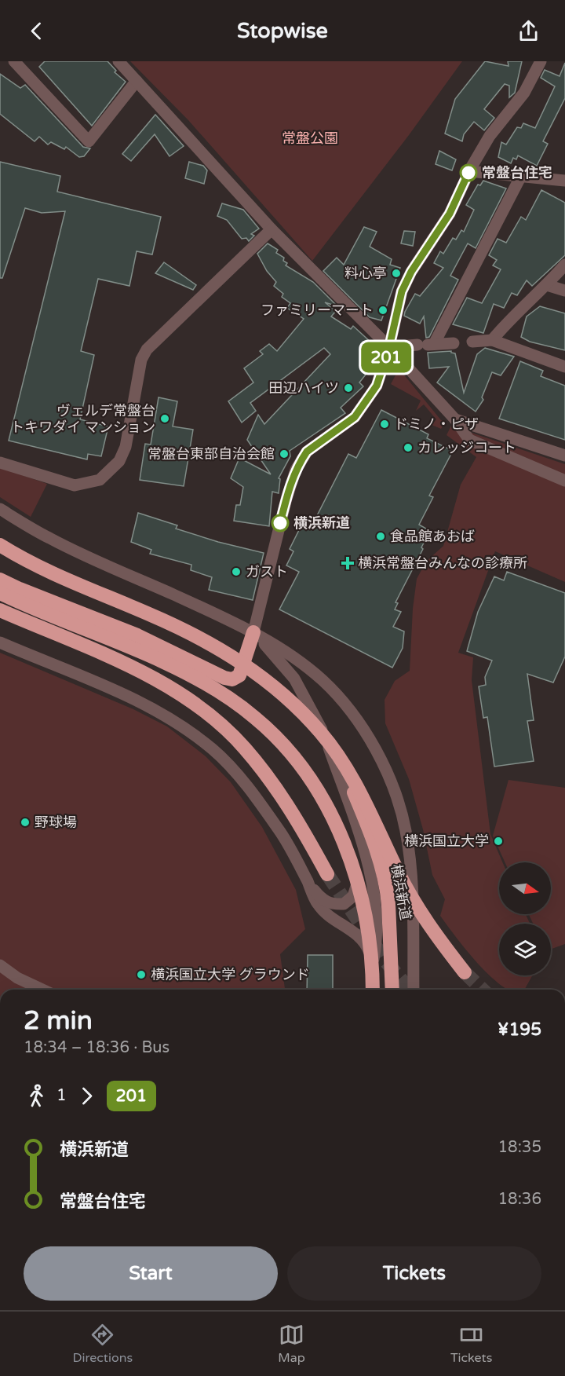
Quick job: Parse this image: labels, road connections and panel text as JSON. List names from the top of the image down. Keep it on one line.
{"streets":{"highway":["横浜新道"]},"parks":["常盤公園"],"places":{"other":["常盤台住宅","料心亭","ファミリーマート","田辺ハイツ","ヴェルデ常盤台 トキワダイ マンション","ドミノ・ピザ","カレッジコート","常盤台東部自治会館","横浜新道","食品館あおば","ガスト","野球場","横浜国立大学","横浜国立大学 グラウンド"],"health":["横浜常盤台みんなの診療所"]},"lines":["bus line 201"],"north":"right","page":{"header":"Stopwise","on_map":"201","heading":["2 min","18:34 – 18:36 · Bus","¥195"],"legs":["1","201"],"list":[{"name":"横浜新道","value":"18:35"},{"name":"常盤台住宅","value":"18:36"}],"buttons":["Start","Tickets"],"tabs":["Directions","Map","Tickets"]}}
